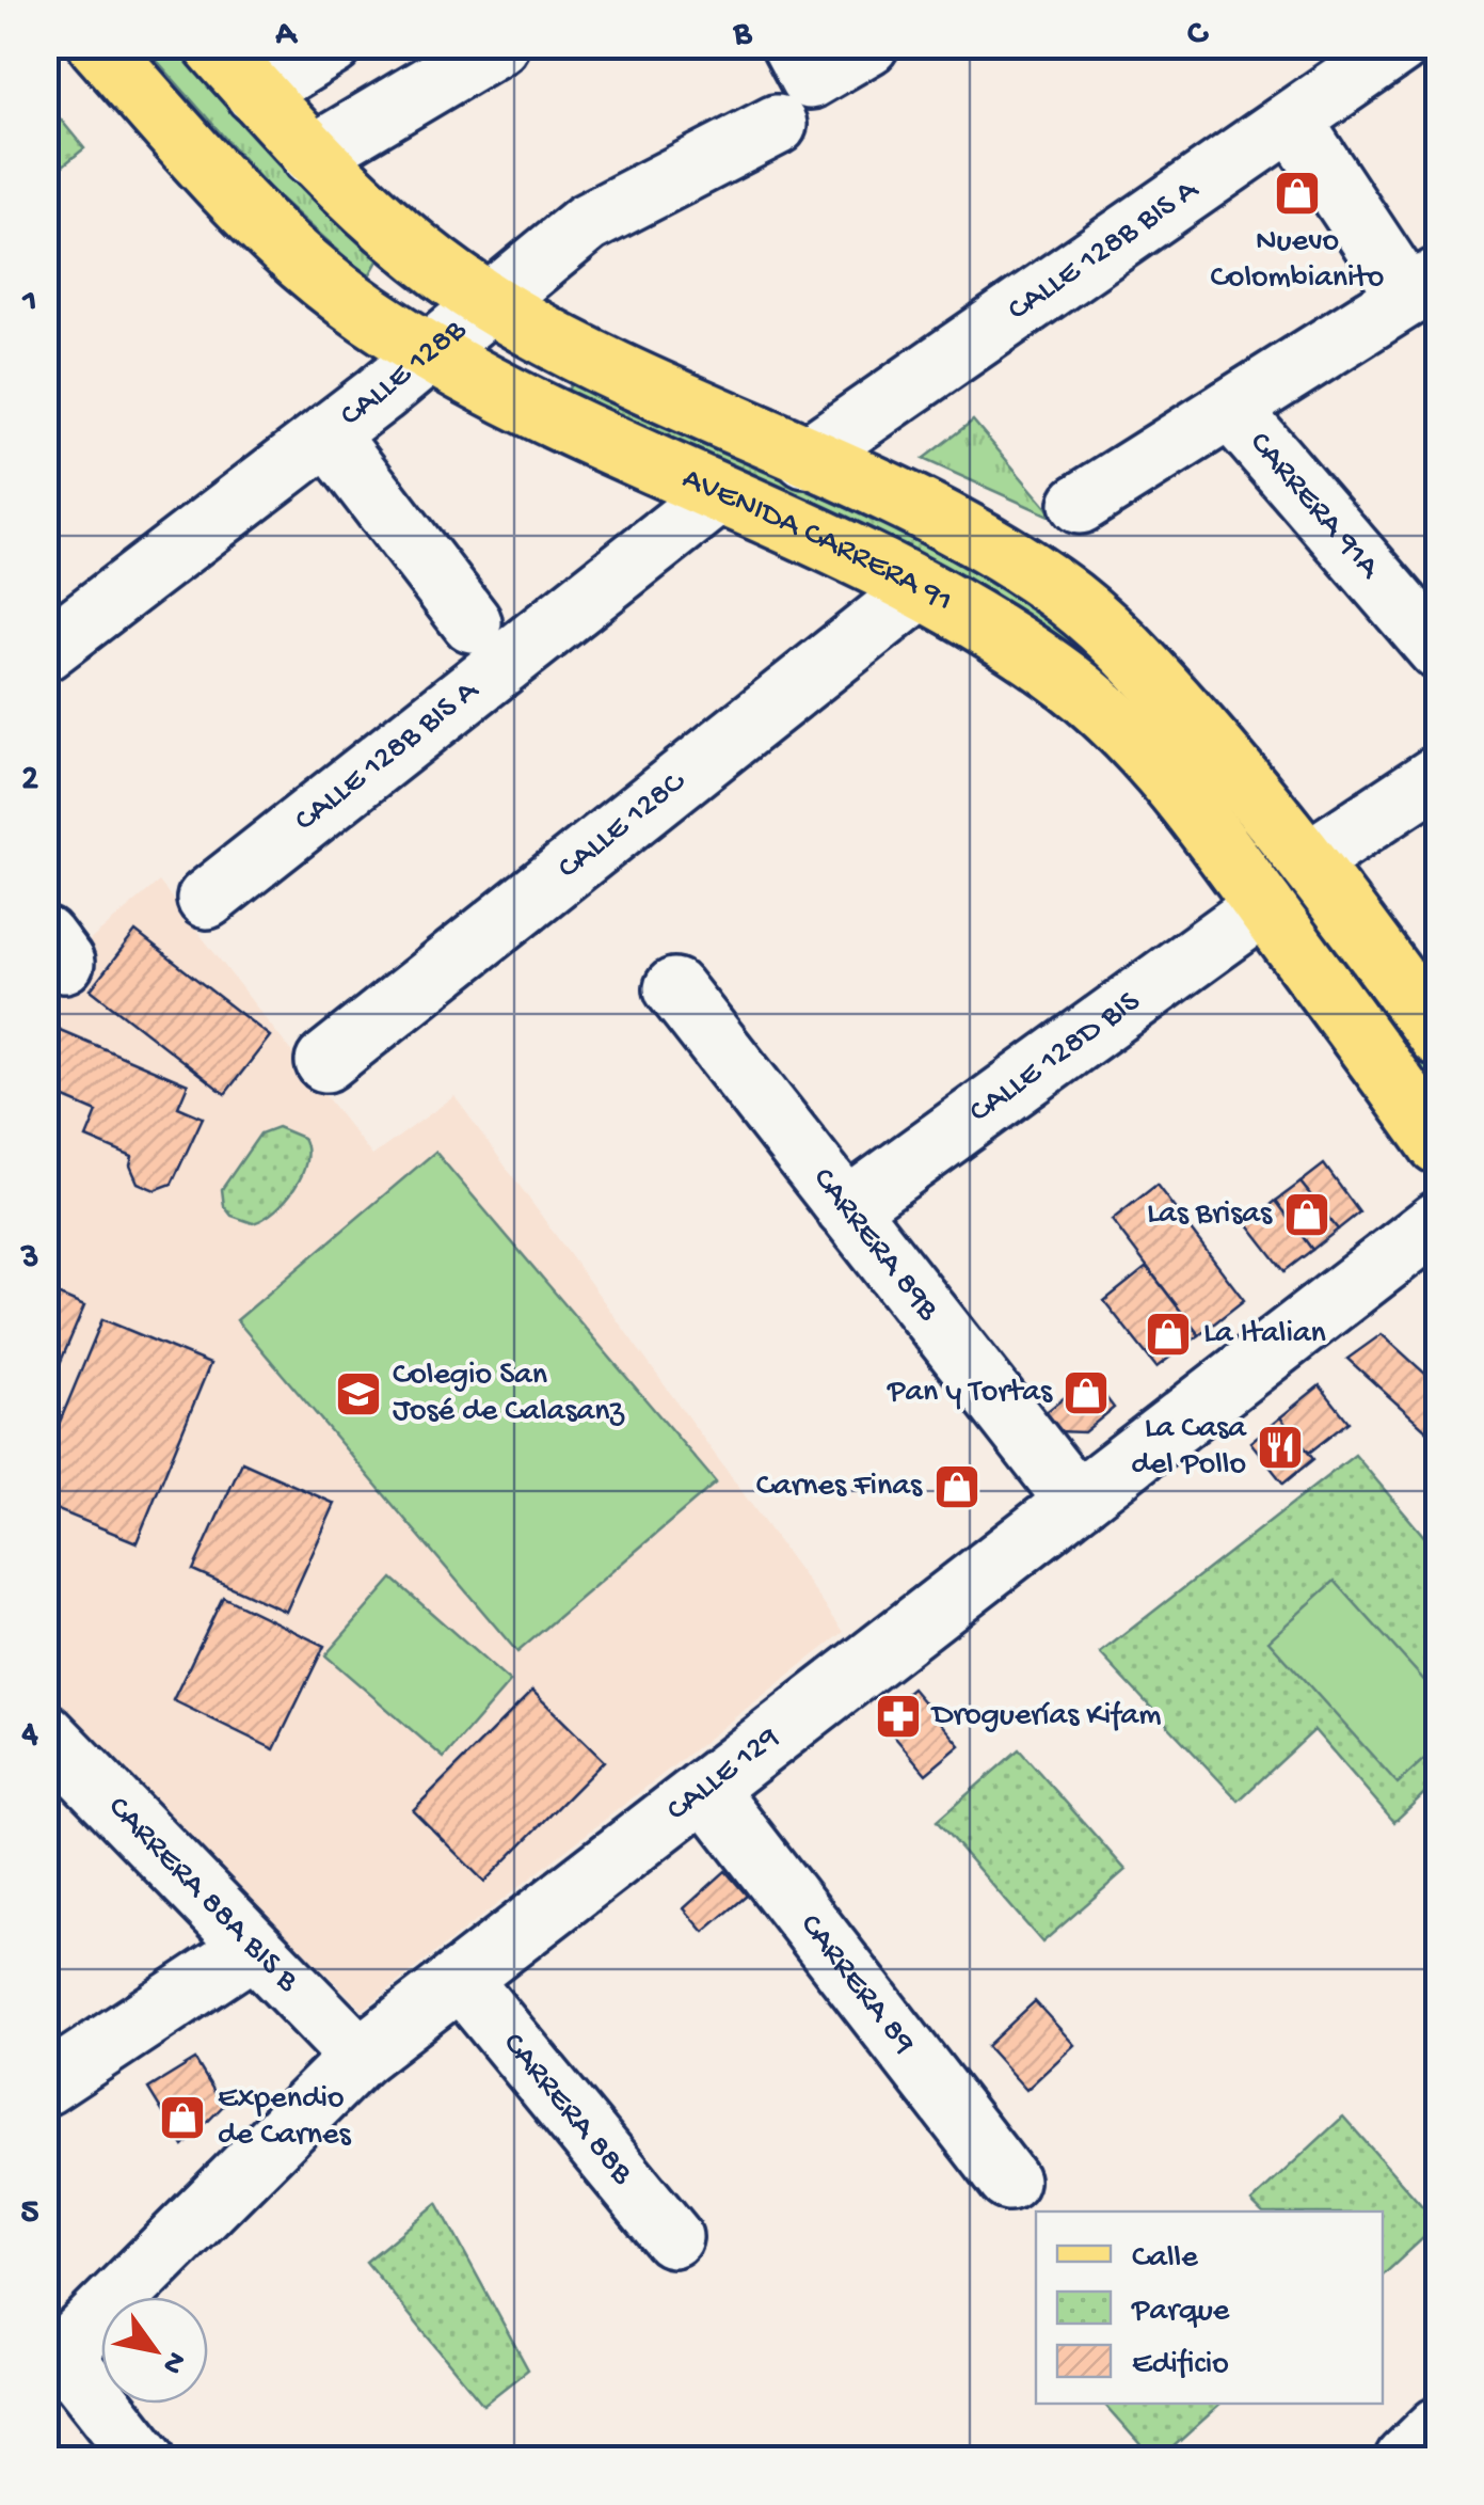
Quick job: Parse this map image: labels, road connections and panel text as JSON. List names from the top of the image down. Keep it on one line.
{"streets":{"main road":["AVENIDA CARRERA 91"],"street":["CALLE 128B BIS A","CALLE 128B","CARRERA 91A","CALLE 128C","CALLE 128D BIS","CARRERA 89B","CALLE 129","CARRERA 88A BIS B","CARRERA 89","CARRERA 88B"]},"crossings":[["CALLE 128B BIS A","AVENIDA CARRERA 91"],["CALLE 128B","AVENIDA CARRERA 91"],["AVENIDA CARRERA 91","CALLE 128C"],["AVENIDA CARRERA 91","CALLE 128D BIS"],["CALLE 128D BIS","CARRERA 89B"],["CARRERA 89B","CALLE 129"],["CALLE 129","CARRERA 88A BIS B"],["CALLE 129","CARRERA 89"],["CALLE 129","CARRERA 88B"]],"places":{"shop":["Nuevo Colombianito","Las Brisas","La Italian","Pan y Tortas","Carnes Finas","Expendio de Carnes"],"school or university":["Colegio San José de Calasanz"],"restaurant":["La Casa del Pollo"],"pharmacy":["Droguerías Kifam"]},"legend":["Calle","Parque","Edificio"],"north":"bottom right","grid":{"columns":["A","B","C"],"rows":["1","2","3","4","5"]}}
